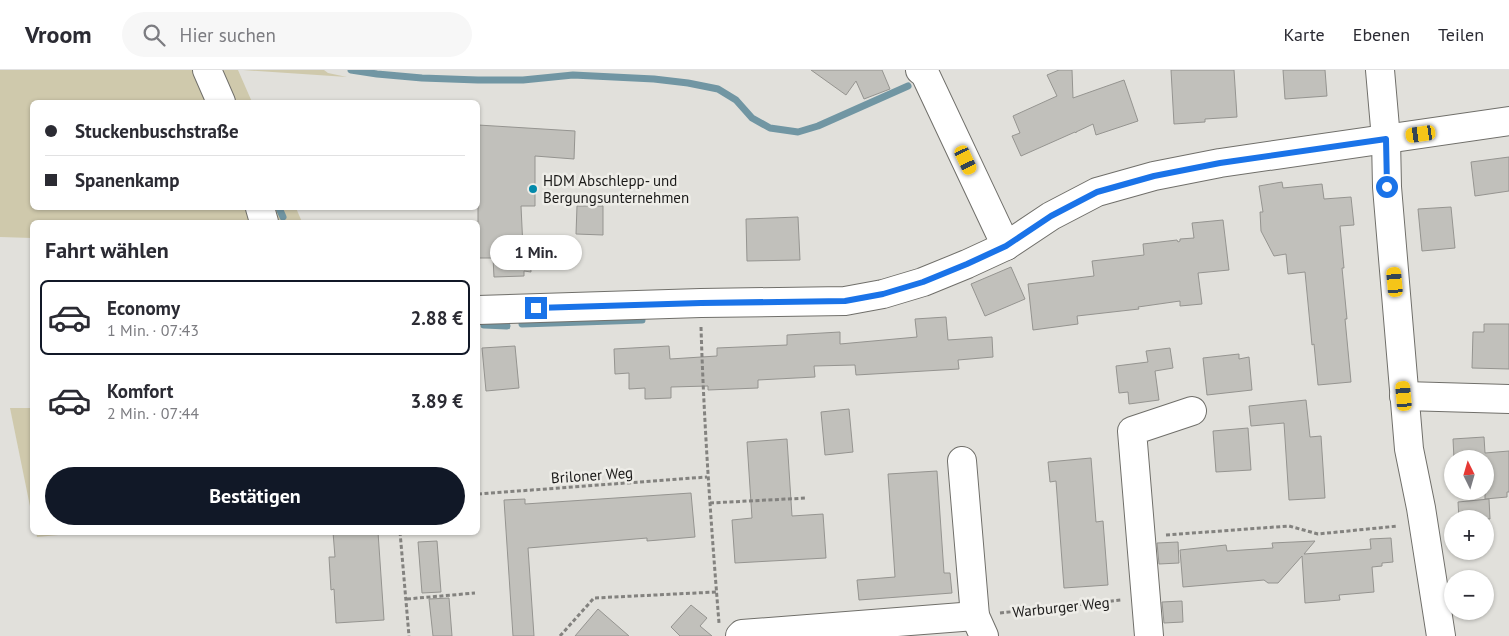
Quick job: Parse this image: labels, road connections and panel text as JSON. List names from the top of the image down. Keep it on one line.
{"streets":{"path":["Briloner Weg","Warburger Weg"]},"places":["HDM Abschlepp- und Bergungsunternehmen"],"north":"top","page":{"header":"Vroom","search":"Hier suchen","nav":["Karte","Ebenen","Teilen"],"banner":["Stuckenbuschstraße","Spanenkamp"],"heading":"Fahrt wählen","bubble":"1 Min.","list":[{"name":"Economy","note":"1 Min. · 07:43","value":"2.88 €"},{"name":"Komfort","note":"2 Min. · 07:44","value":"3.89 €"}],"map_buttons":["+","−"],"buttons":"Bestätigen"}}
